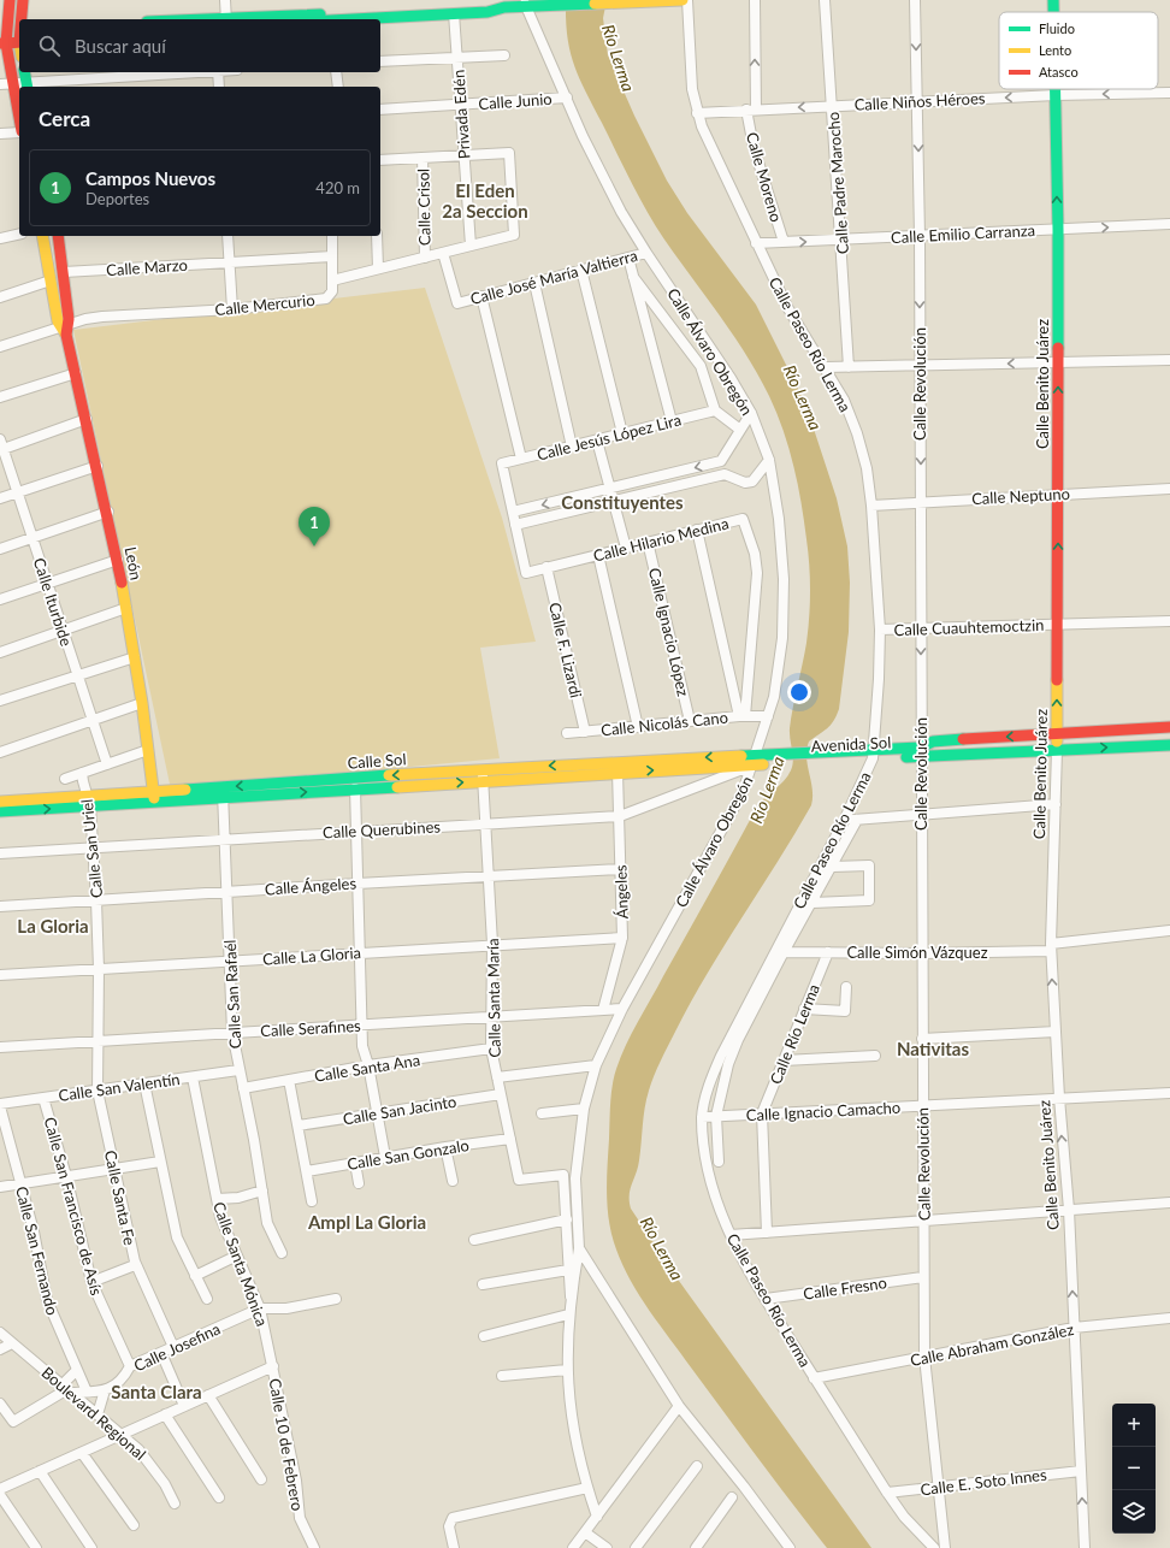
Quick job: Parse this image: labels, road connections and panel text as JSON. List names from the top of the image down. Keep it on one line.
{"streets":{"street":["Calle Junio","Calle Niños Héroes","Privada Edén","Calle Moreno","Calle Padre Marocho","Calle Crisol","Calle Emilio Carranza","Calle Marzo","Calle José María Valtierra","Calle Mercurio","Calle Paseo Río Lerma","Calle Álvaro Obregón","Calle Revolución","Calle Benito Juárez","Calle Jesús López Lira","Calle Neptuno","Calle Hilario Medina","León","Calle Iturbide","Calle Cuauhtemoctzin","Calle Ignacio López","Calle F. Lizardi","Calle Nicolás Cano","Avenida Sol","Calle Sol","Calle Querubines","Calle San Uriel","Calle Ángeles","Ángeles","Calle Simón Vázquez","Calle La Gloria","Calle San Rafaél","Calle Santa María","Calle Serafines","Calle Río Lerma","Calle Santa Ana","Calle San Valentín","Calle San Jacinto","Calle Ignacio Camacho","Calle San Gonzalo","Calle Santa Fe","Calle San Francisco de Asís","Calle San Fernando","Calle Santa Mónica","Calle Fresno","Calle Abraham González","Calle Josefina","Boulevard Regional","Calle 10 de Febrero","Calle E. Soto Innes"]},"crossings":[["Calle Junio","Privada Edén"],["Calle Junio","Calle Álvaro Obregón"],["Calle Niños Héroes","Calle Moreno"],["Calle Niños Héroes","Calle Padre Marocho"],["Calle Niños Héroes","Calle Paseo Río Lerma"],["Calle Niños Héroes","Calle Revolución"],["Calle Niños Héroes","Calle Benito Juárez"],["Privada Edén","Calle Mercurio"],["Calle Moreno","Calle Emilio Carranza"],["Calle Padre Marocho","Calle Emilio Carranza"],["Calle Crisol","Calle Mercurio"],["Calle Emilio Carranza","Calle Paseo Río Lerma"],["Calle Emilio Carranza","Calle Revolución"],["Calle Emilio Carranza","Calle Benito Juárez"],["Calle José María Valtierra","Calle Mercurio"],["Calle José María Valtierra","Calle Álvaro Obregón"],["Calle Mercurio","León"],["Calle Paseo Río Lerma","Calle Neptuno"],["Calle Paseo Río Lerma","Calle Cuauhtemoctzin"],["Calle Paseo Río Lerma","Avenida Sol"],["Calle Paseo Río Lerma","Calle Ignacio Camacho"],["Calle Paseo Río Lerma","Calle Fresno"],["Calle Paseo Río Lerma","Calle Abraham González"],["Calle Paseo Río Lerma","Calle E. Soto Innes"],["Calle Álvaro Obregón","Calle Nicolás Cano"],["Calle Álvaro Obregón","Avenida Sol"],["Calle Álvaro Obregón","Calle Sol"],["Calle Álvaro Obregón","Calle Querubines"],["Calle Álvaro Obregón","Calle Serafines"],["Calle Revolución","Calle Neptuno"],["Calle Revolución","Calle Cuauhtemoctzin"],["Calle Revolución","Avenida Sol"],["Calle Revolución","Calle Simón Vázquez"],["Calle Revolución","Calle Ignacio Camacho"],["Calle Revolución","Calle Fresno"],["Calle Revolución","Calle Abraham González"],["Calle Revolución","Calle E. Soto Innes"],["Calle Benito Juárez","Calle Neptuno"],["Calle Benito Juárez","Calle Cuauhtemoctzin"],["Calle Benito Juárez","Calle Simón Vázquez"],["Calle Benito Juárez","Calle Ignacio Camacho"],["Calle Benito Juárez","Calle Abraham González"],["Calle Benito Juárez","Calle E. Soto Innes"],["Calle Hilario Medina","Calle Ignacio López"],["Calle Hilario Medina","Calle F. Lizardi"],["Calle Hilario Medina","Calle Nicolás Cano"],["León","Calle Sol"],["Calle Ignacio López","Calle Nicolás Cano"],["Calle F. Lizardi","Calle Nicolás Cano"],["Avenida Sol","Calle Sol"],["Avenida Sol","Calle Querubines"],["Calle Sol","Calle Querubines"],["Calle Sol","Calle San Uriel"],["Calle Sol","Ángeles"],["Calle Sol","Calle San Rafaél"],["Calle Sol","Calle Santa María"],["Calle Querubines","Calle San Uriel"],["Calle Querubines","Ángeles"],["Calle Querubines","Calle San Rafaél"],["Calle Querubines","Calle Santa María"],["Calle San Uriel","Calle Ángeles"],["Calle San Uriel","Calle La Gloria"],["Calle San Uriel","Calle Serafines"],["Calle San Uriel","Calle Santa Fe"],["Calle Ángeles","Ángeles"],["Calle Ángeles","Calle San Rafaél"],["Calle Ángeles","Calle Santa María"],["Ángeles","Calle La Gloria"],["Ángeles","Calle Serafines"],["Calle Simón Vázquez","Calle Río Lerma"],["Calle La Gloria","Calle San Rafaél"],["Calle La Gloria","Calle Santa María"],["Calle San Rafaél","Calle Serafines"],["Calle San Rafaél","Calle Santa Ana"],["Calle San Rafaél","Calle San Valentín"],["Calle Santa María","Calle Serafines"],["Calle Santa María","Calle Santa Ana"],["Calle Santa María","Calle San Jacinto"],["Calle Santa María","Calle San Gonzalo"],["Calle Serafines","Calle Santa Fe"],["Calle Río Lerma","Calle Ignacio Camacho"],["Calle San Valentín","Calle Santa Fe"],["Calle San Valentín","Calle San Francisco de Asís"],["Calle San Valentín","Calle San Fernando"],["Calle San Valentín","Calle Santa Mónica"],["Calle Santa Fe","Calle Josefina"],["Calle San Francisco de Asís","Calle Josefina"],["Calle Santa Mónica","Calle Josefina"],["Calle Santa Mónica","Calle 10 de Febrero"]],"one_way":["Calle Niños Héroes","Calle Moreno","Calle Emilio Carranza","Calle Revolución","Calle Benito Juárez"],"districts":["El Eden 2a Seccion","Constituyentes","La Gloria","Nativitas","Ampl La Gloria","Santa Clara"],"water":["Río Lerma"],"legend":["Fluido","Lento","Atasco"],"page":{"search":"Buscar aquí","heading":"Cerca","list":[{"mark":"1","name":"Campos Nuevos","note":"Deportes","value":"420 m"}],"pins":"1","map_buttons":["+","−"]}}
